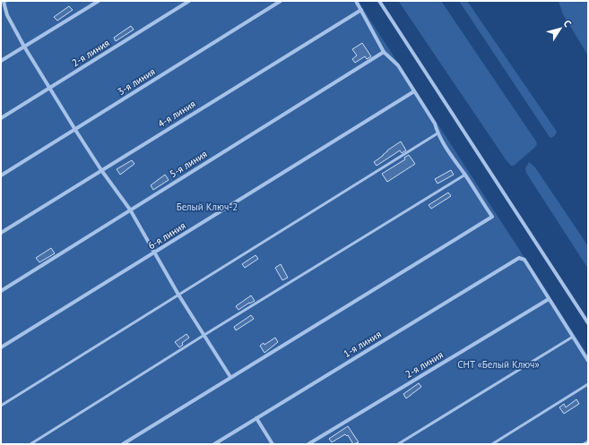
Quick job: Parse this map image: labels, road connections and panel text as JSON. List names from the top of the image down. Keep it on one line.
{"streets":{"street":["2-я линия","3-я линия","4-я линия","5-я линия","6-я линия","1-я линия"]},"crossings":[["2-я линия","1-я линия"]],"parks":["Белый Ключ-2","СНТ «Белый Ключ»"],"north":"top right"}
